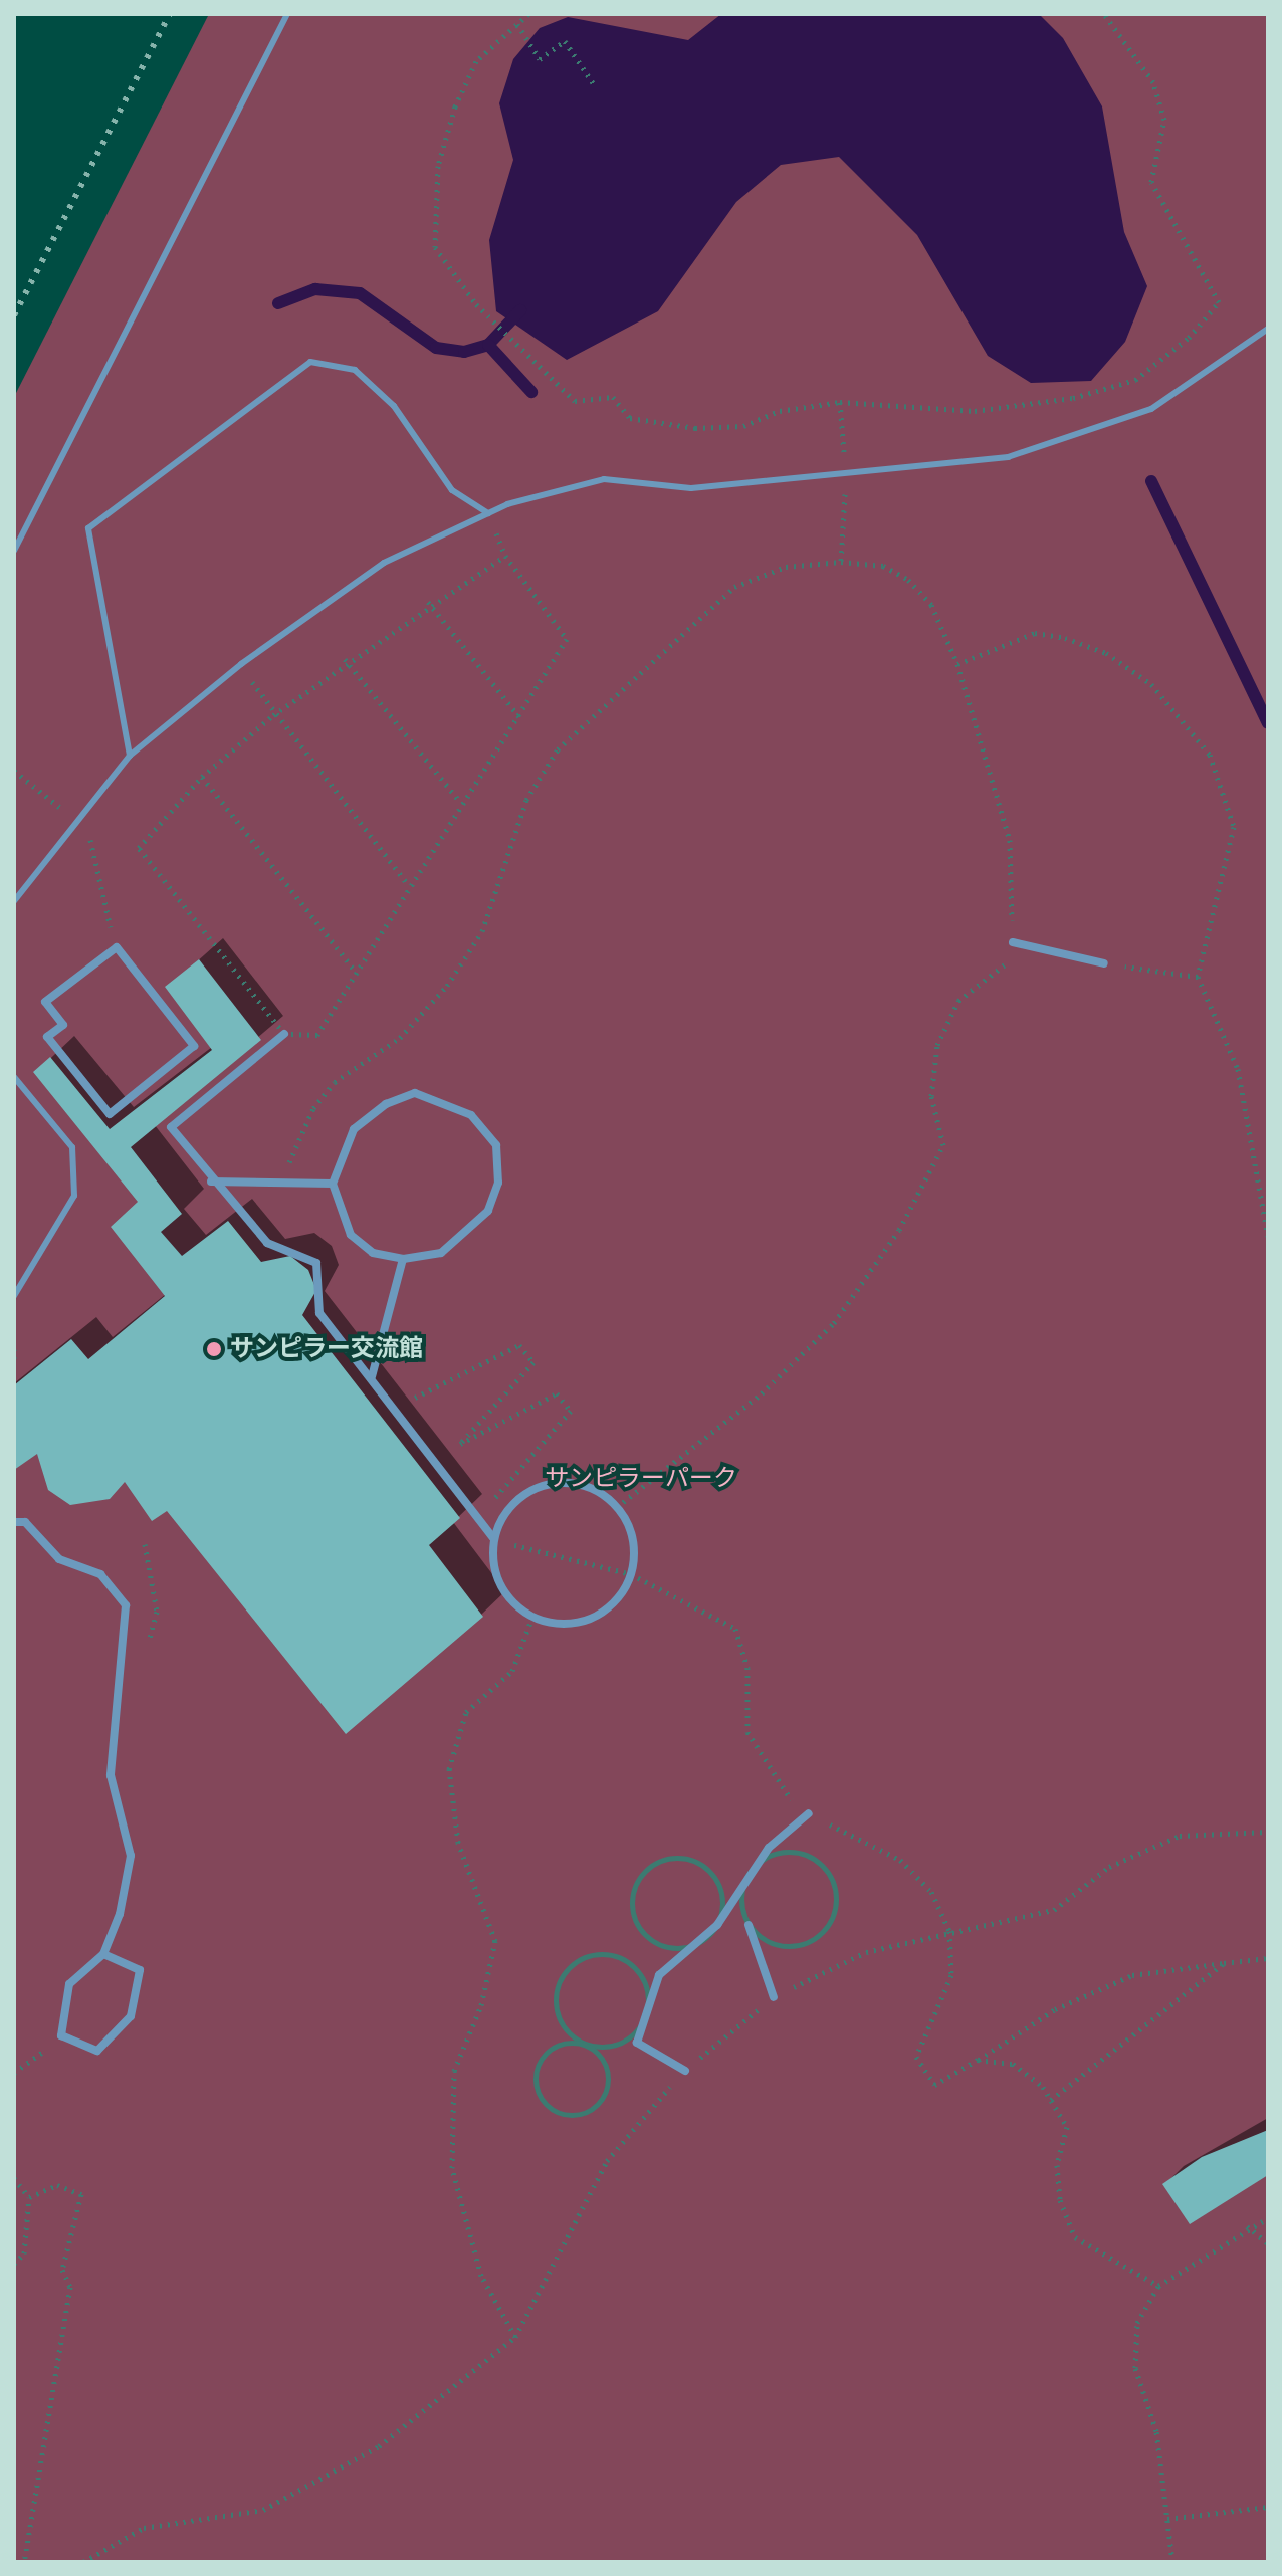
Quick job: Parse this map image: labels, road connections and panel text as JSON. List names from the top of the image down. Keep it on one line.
{"parks":["サンピラーパーク"],"places":["サンピラー交流館"]}
